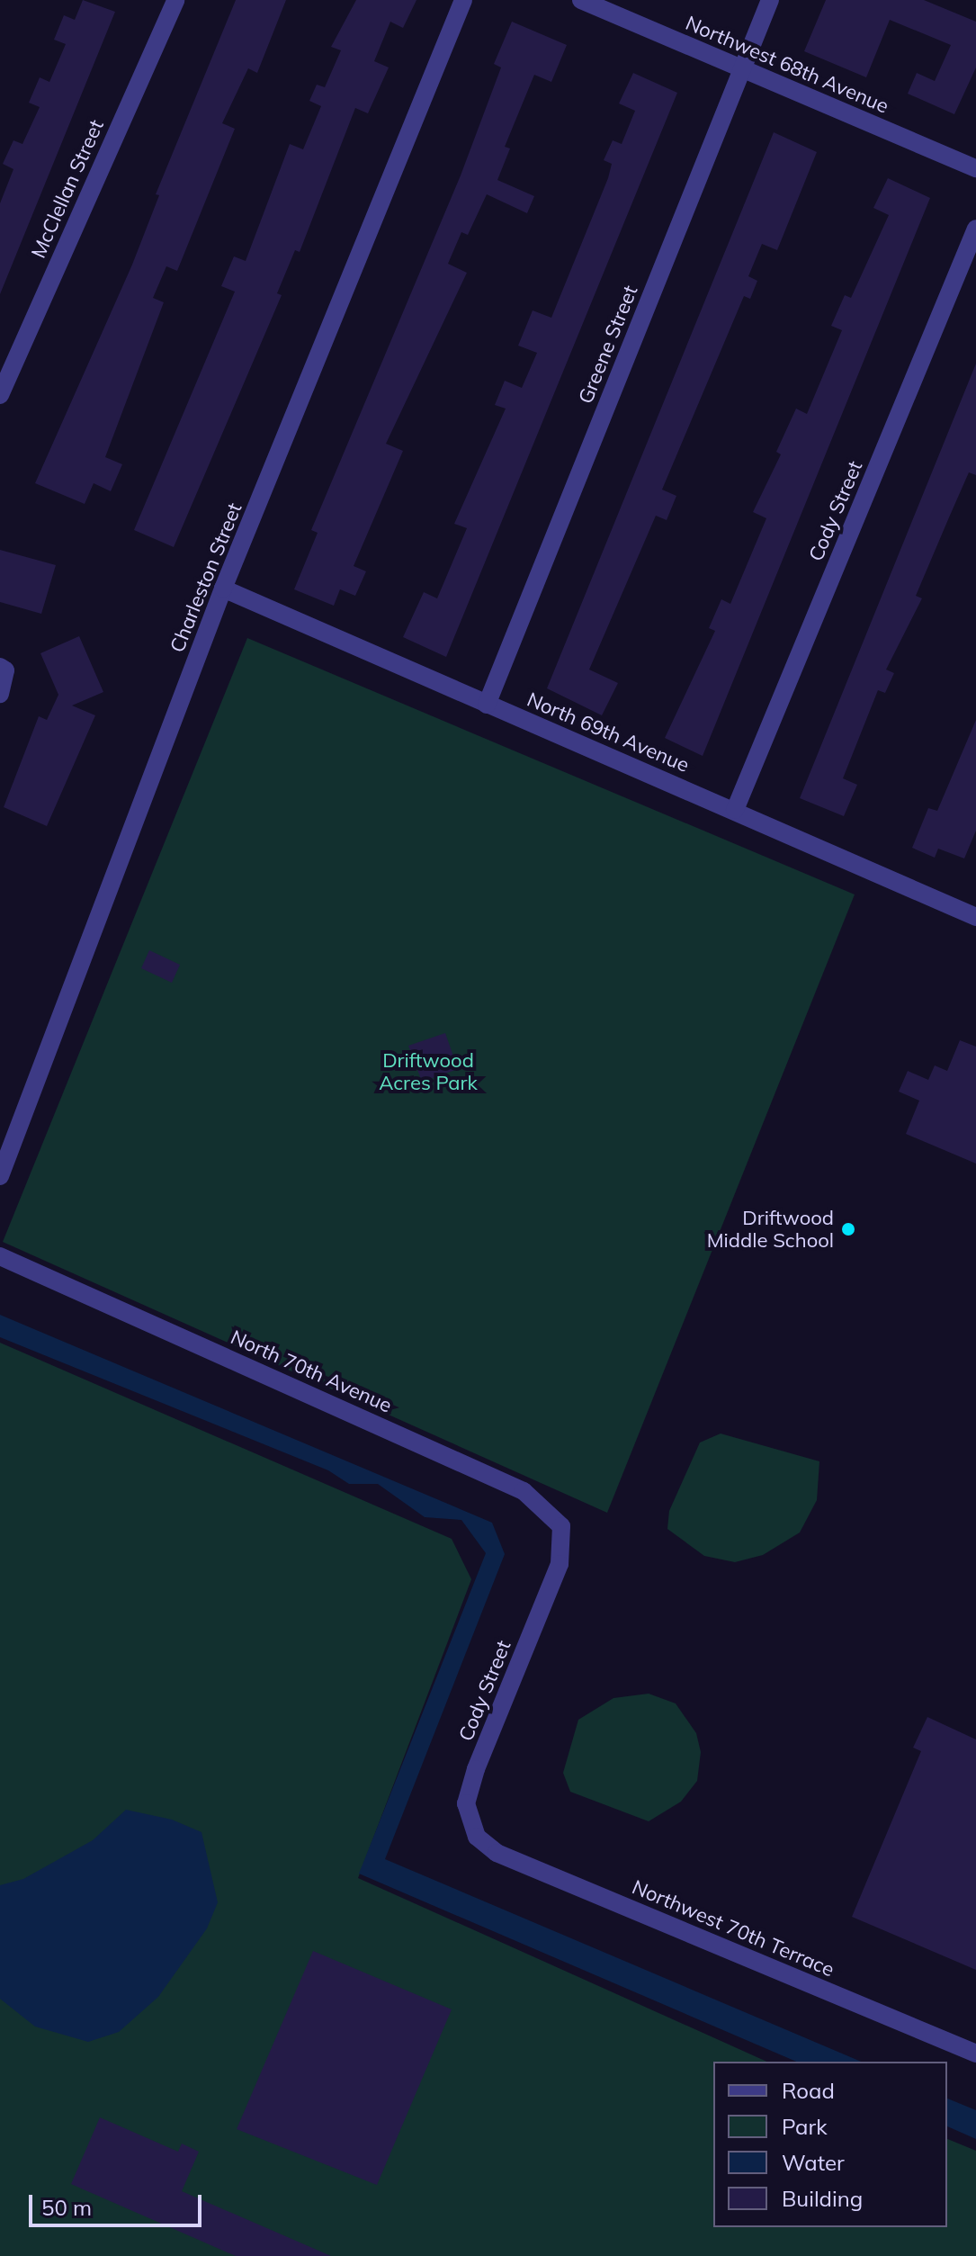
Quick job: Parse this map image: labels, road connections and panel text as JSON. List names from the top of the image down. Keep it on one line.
{"streets":{"street":["Northwest 68th Avenue","McClellan Street","Greene Street","Cody Street","Charleston Street","North 69th Avenue","North 70th Avenue","Northwest 70th Terrace"]},"crossings":[["Northwest 68th Avenue","Greene Street"],["Greene Street","North 69th Avenue"],["Cody Street","North 69th Avenue"],["Cody Street","North 70th Avenue"],["Cody Street","Northwest 70th Terrace"],["Charleston Street","North 69th Avenue"]],"parks":["Driftwood Acres Park"],"places":["Driftwood Middle School"],"legend":["Road","Park","Water","Building"],"scale_bar":"50 m"}
